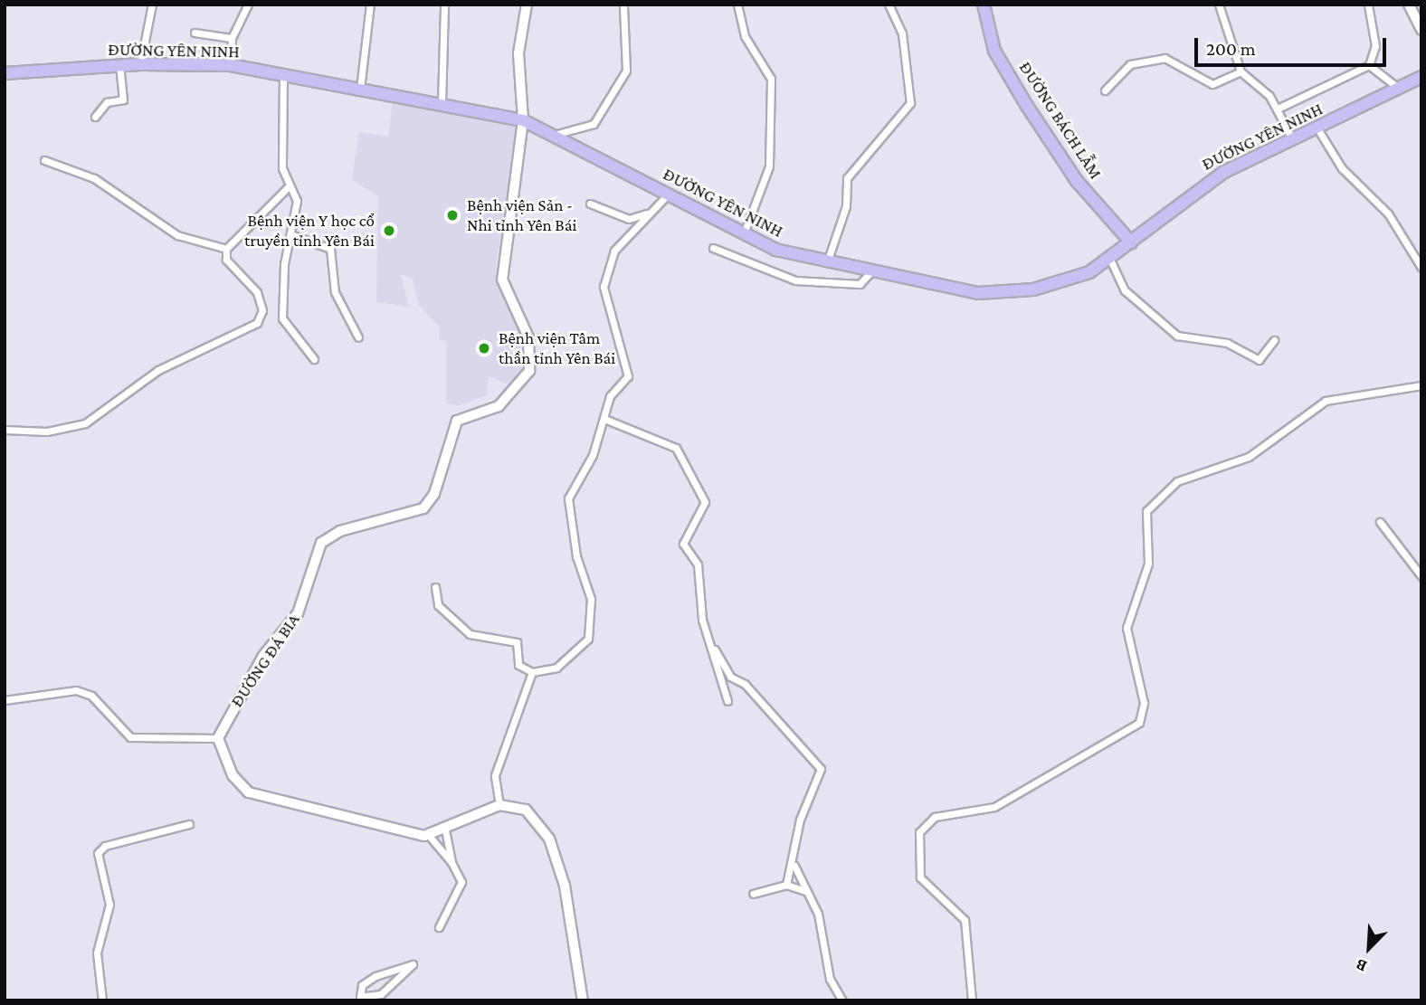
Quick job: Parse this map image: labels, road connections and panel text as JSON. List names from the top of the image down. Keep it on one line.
{"streets":{"main road":["ĐƯỜNG YÊN NINH","ĐƯỜNG BÁCH LẪM"],"street":["ĐƯỜNG ĐÁ BIA"]},"crossings":[["ĐƯỜNG YÊN NINH","ĐƯỜNG BÁCH LẪM"],["ĐƯỜNG YÊN NINH","ĐƯỜNG ĐÁ BIA"]],"places":["Bệnh viện Sản - Nhi tỉnh Yên Bái","Bệnh viện Y học cổ truyền tỉnh Yên Bái","Bệnh viện Tâm thần tỉnh Yên Bái"],"scale_bar":"200 m","north":"bottom left"}
